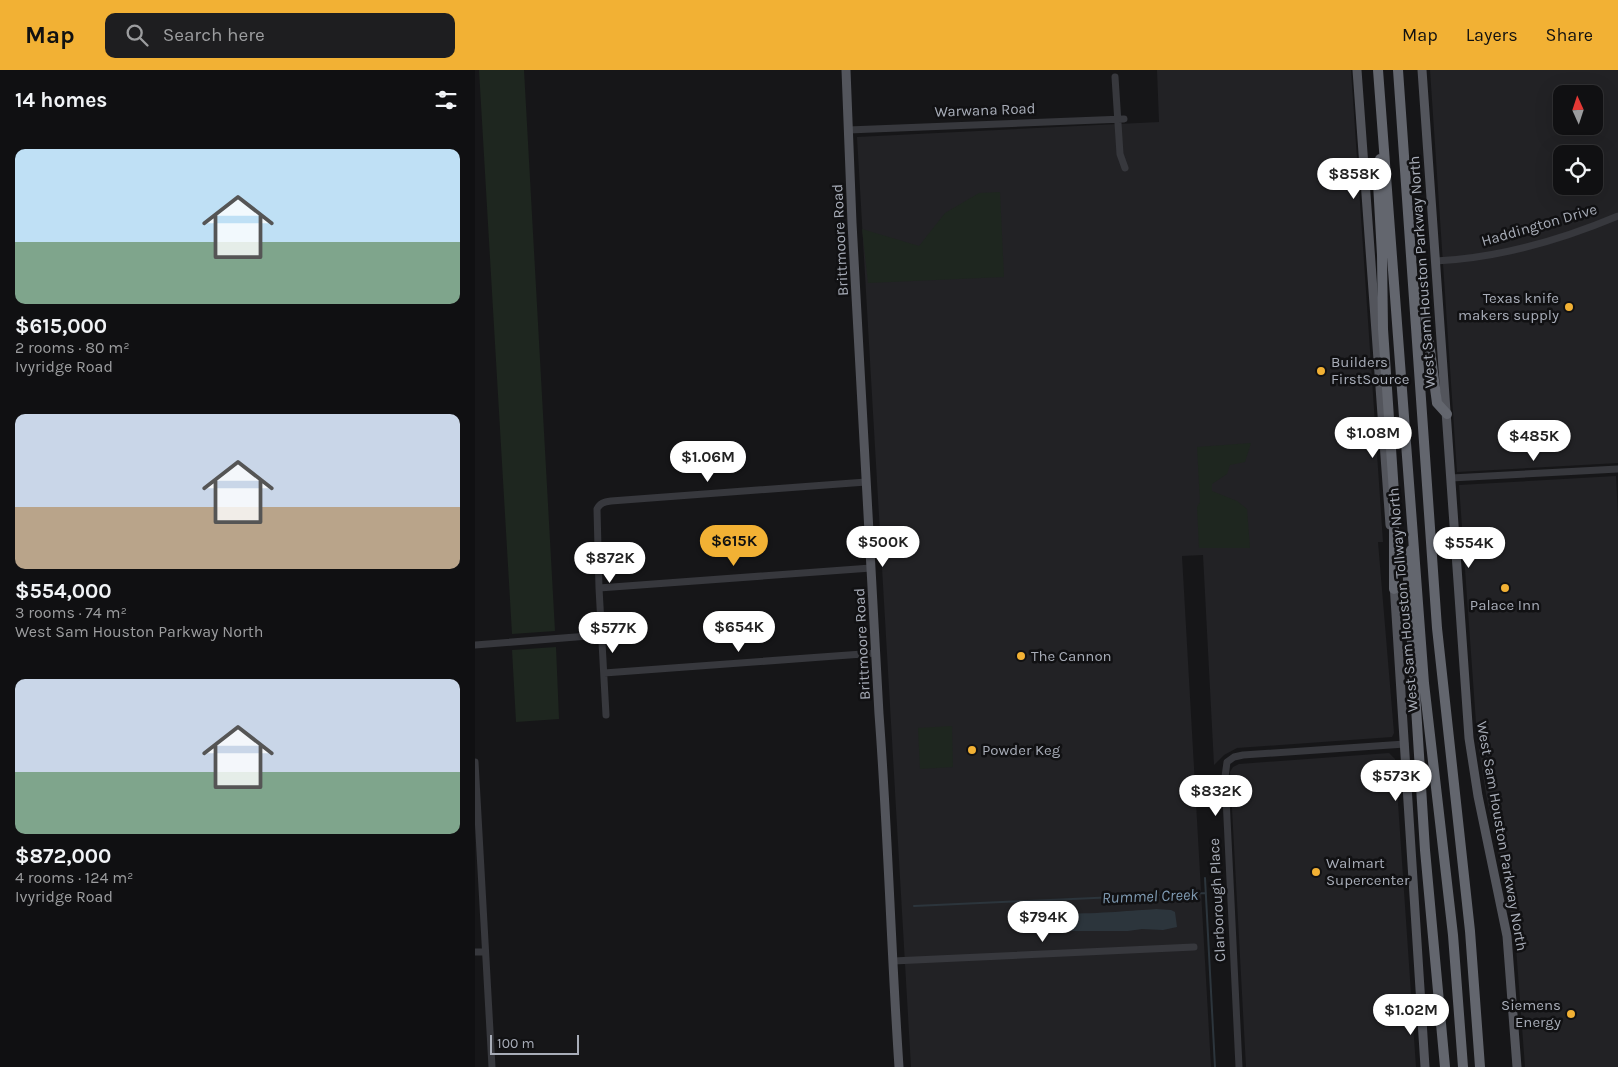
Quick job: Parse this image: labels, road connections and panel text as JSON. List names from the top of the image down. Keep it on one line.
{"streets":{"highway":["West Sam Houston Tollway North"],"main road":["Brittmoore Road","West Sam Houston Parkway North"],"street":["Warwana Road","Haddington Drive","Clarborough Place"]},"crossings":[["Warwana Road","Brittmoore Road"],["Haddington Drive","West Sam Houston Parkway North"]],"water":["Rummel Creek"],"places":["Texas knife makers supply","Builders FirstSource","Palace Inn","The Cannon","Powder Keg","Walmart Supercenter","Siemens Energy"],"scale_bar":"100 m","north":"top","page":{"header":"Map","search":"Search here","nav":["Map","Layers","Share"],"heading":"14 homes","list":[{"name":"$615,000","note":"2 rooms · 80 m² · Ivyridge Road"},{"name":"$554,000","note":"3 rooms · 74 m² · West Sam Houston Parkway North"},{"name":"$872,000","note":"4 rooms · 124 m² · Ivyridge Road"}],"price":["$858K","$1.08M","$485K","$1.06M","$615K","$500K","$554K","$872K","$654K","$577K","$573K","$832K","$794K","$1.02M"],"scale":"100 m"}}
